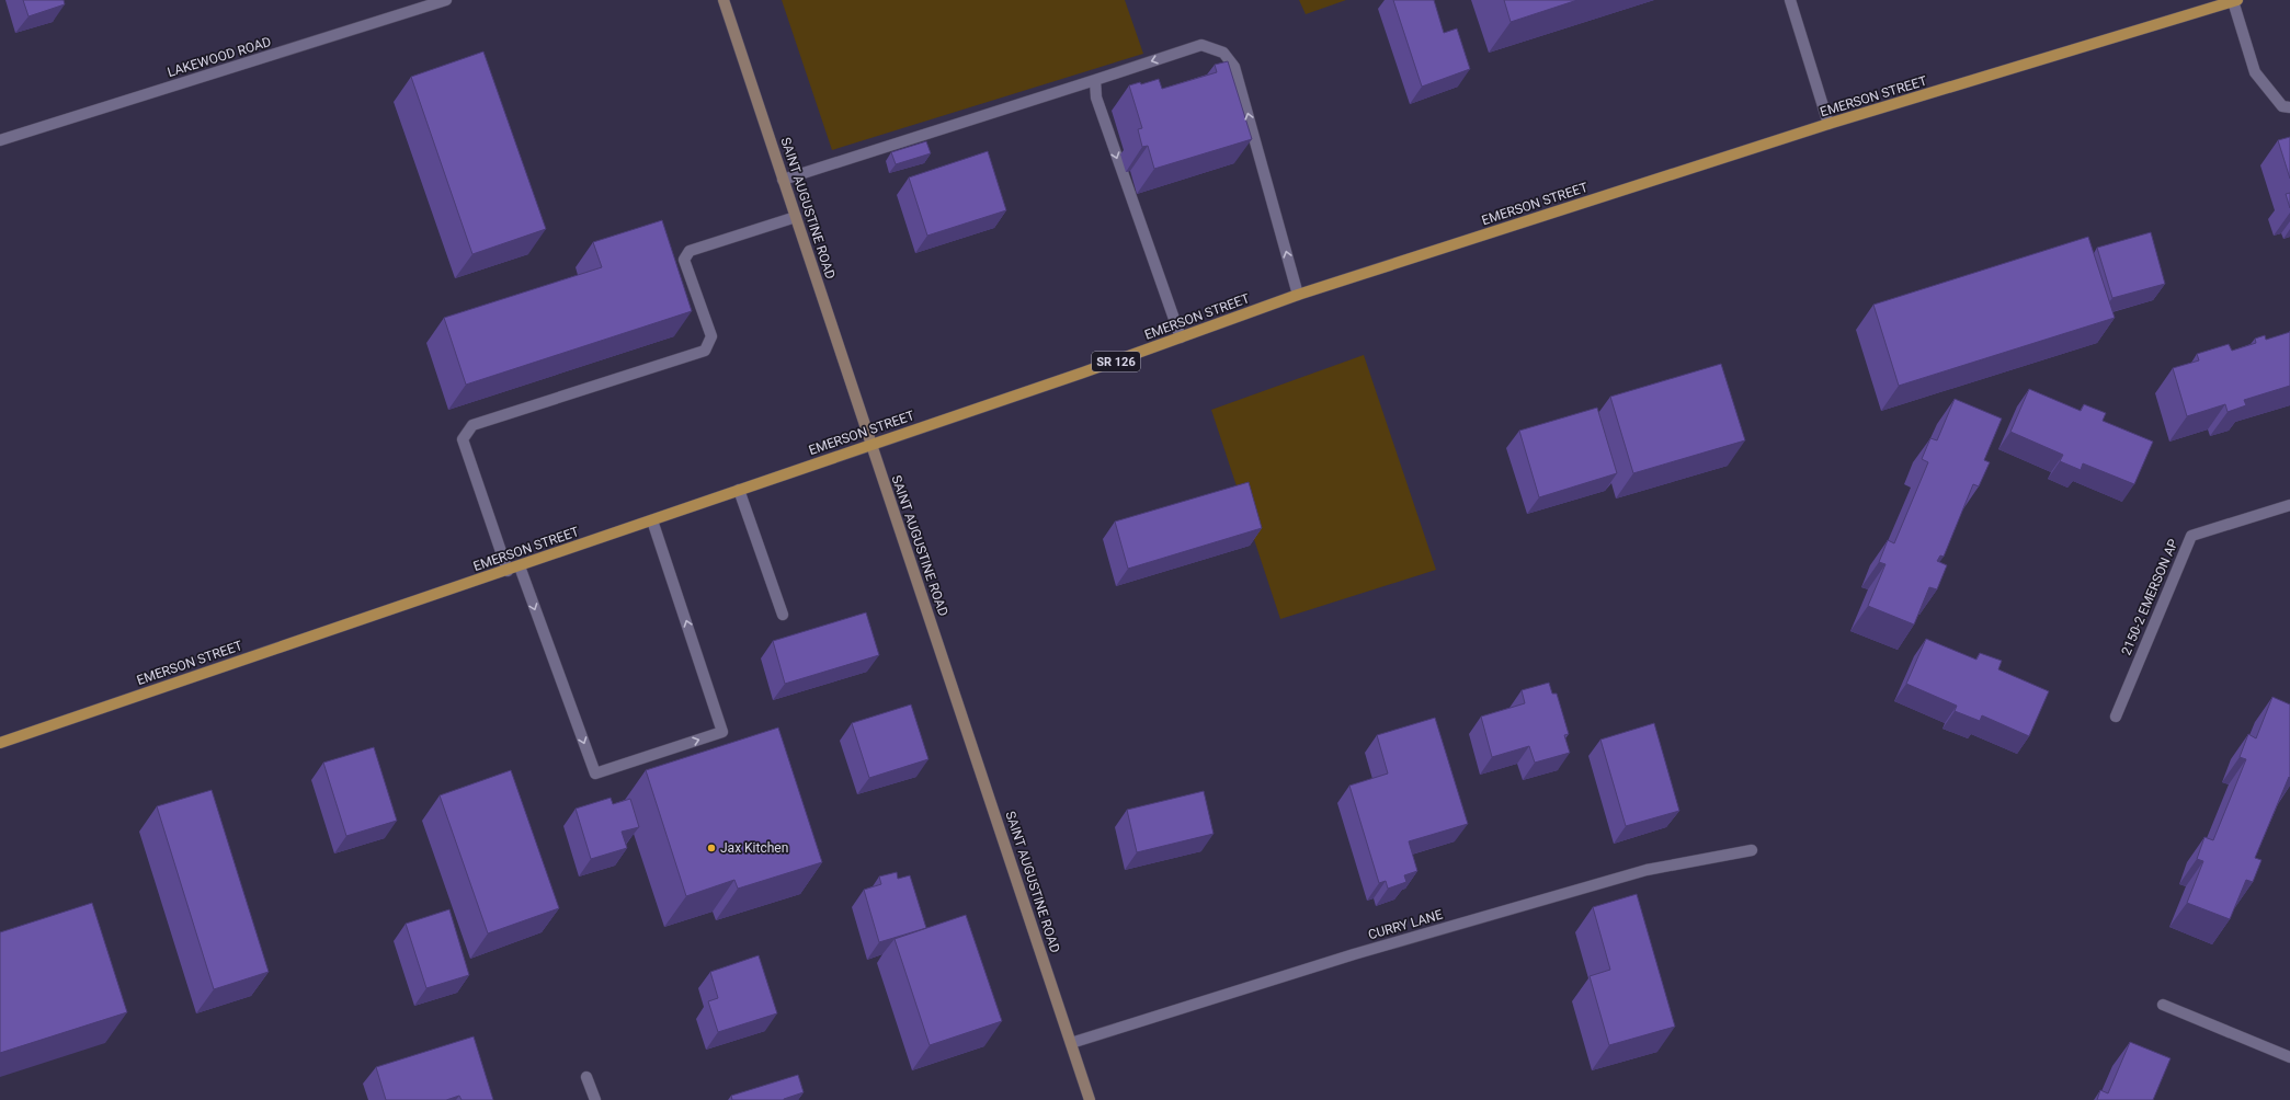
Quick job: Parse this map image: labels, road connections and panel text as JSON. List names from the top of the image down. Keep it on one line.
{"streets":{"main road":["EMERSON STREET","SAINT AUGUSTINE ROAD","SR 126"],"street":["LAKEWOOD ROAD","2150-2 EMERSON AP","CURRY LANE"]},"crossings":[["EMERSON STREET","SAINT AUGUSTINE ROAD"],["SAINT AUGUSTINE ROAD","CURRY LANE"]],"places":["Jax Kitchen"]}
